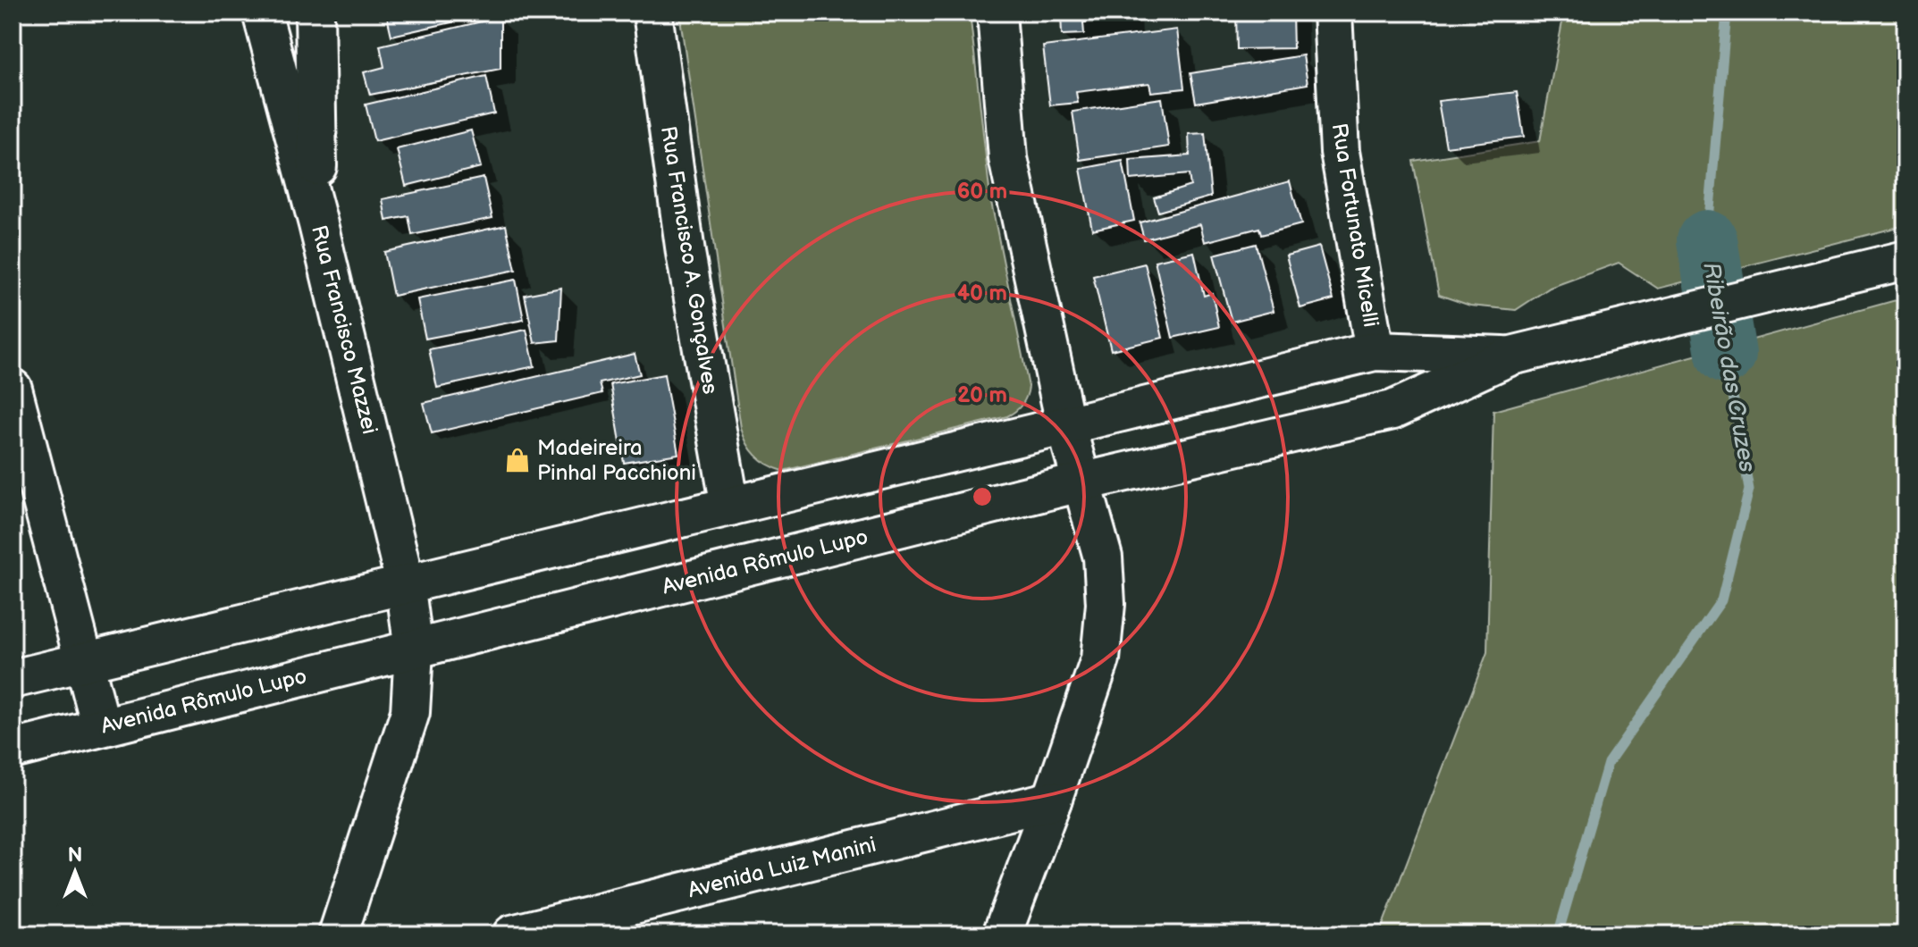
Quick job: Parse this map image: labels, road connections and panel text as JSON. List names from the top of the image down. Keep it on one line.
{"streets":{"street":["Rua Fortunato Micelli","Rua Francisco A. Gonçalves","Rua Francisco Mazzei","Avenida Rômulo Lupo","Avenida Luiz Manini"]},"crossings":[["Rua Fortunato Micelli","Avenida Rômulo Lupo"],["Rua Francisco A. Gonçalves","Avenida Rômulo Lupo"],["Rua Francisco Mazzei","Avenida Rômulo Lupo"]],"water":["Ribeirão das Cruzes"],"places":{"shop":["Madeireira Pinhal Pacchioni"]},"north":"top","rings":["60 m","40 m","20 m"]}
